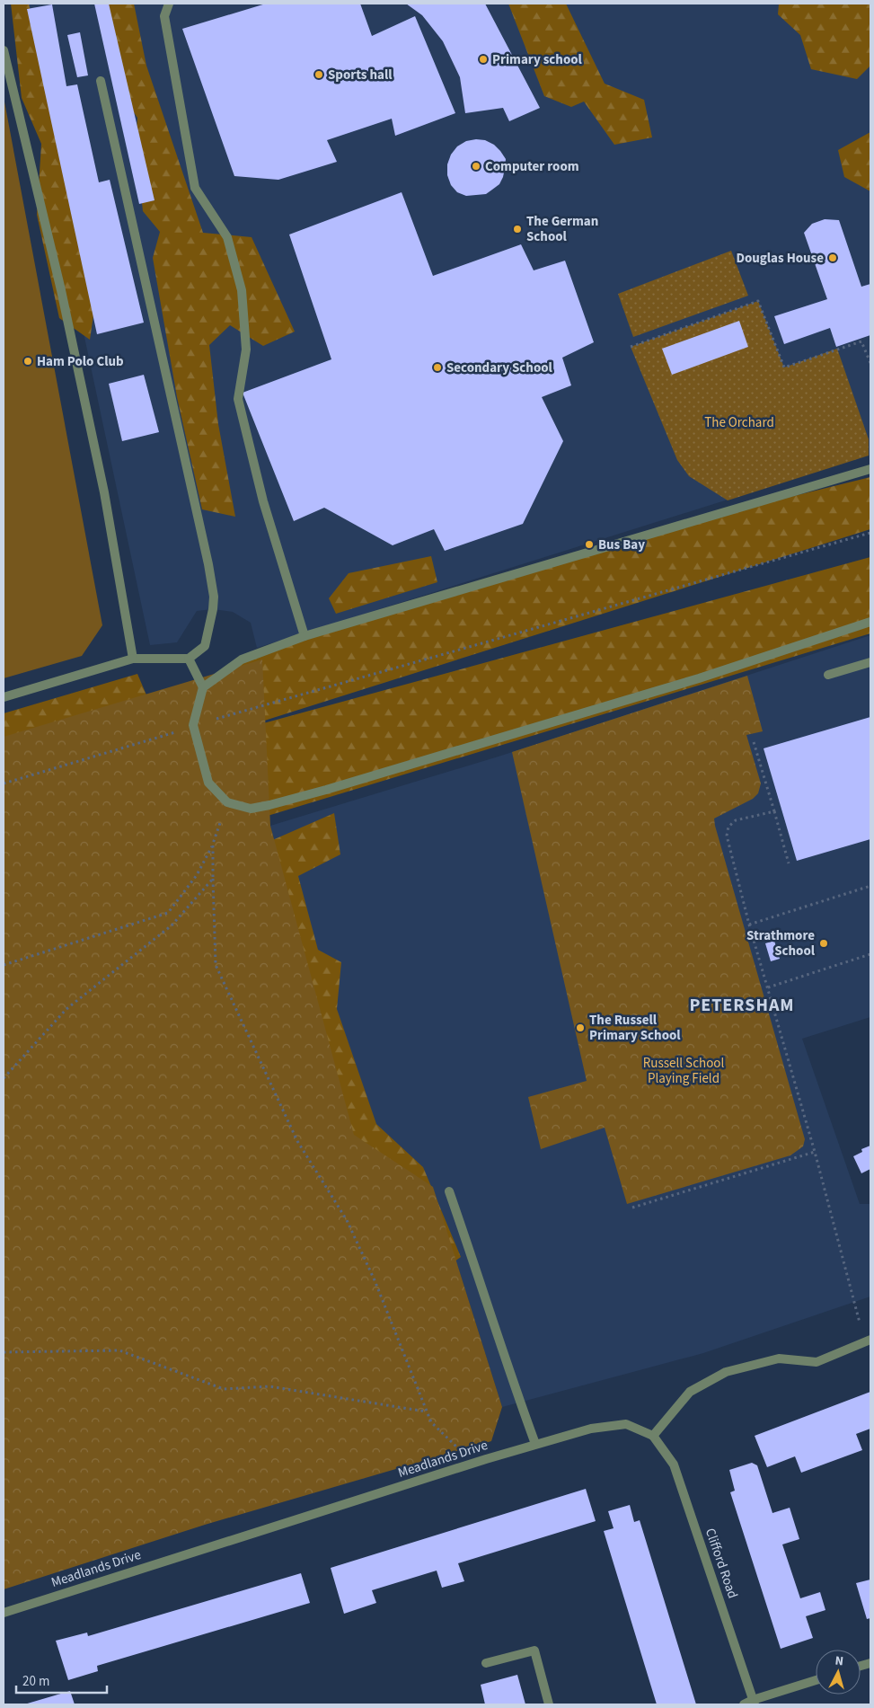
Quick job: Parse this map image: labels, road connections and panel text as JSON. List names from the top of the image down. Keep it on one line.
{"streets":{"street":["Meadlands Drive","Clifford Road"]},"crossings":[["Meadlands Drive","Clifford Road"]],"districts":["PETERSHAM"],"parks":["The Orchard","Russell School Playing Field"],"places":["Primary school","Sports hall","Computer room","The German School","Douglas House","Ham Polo Club","Secondary School","Bus Bay","Strathmore School","The Russell Primary School"],"scale_bar":"20 m","north":"top"}
